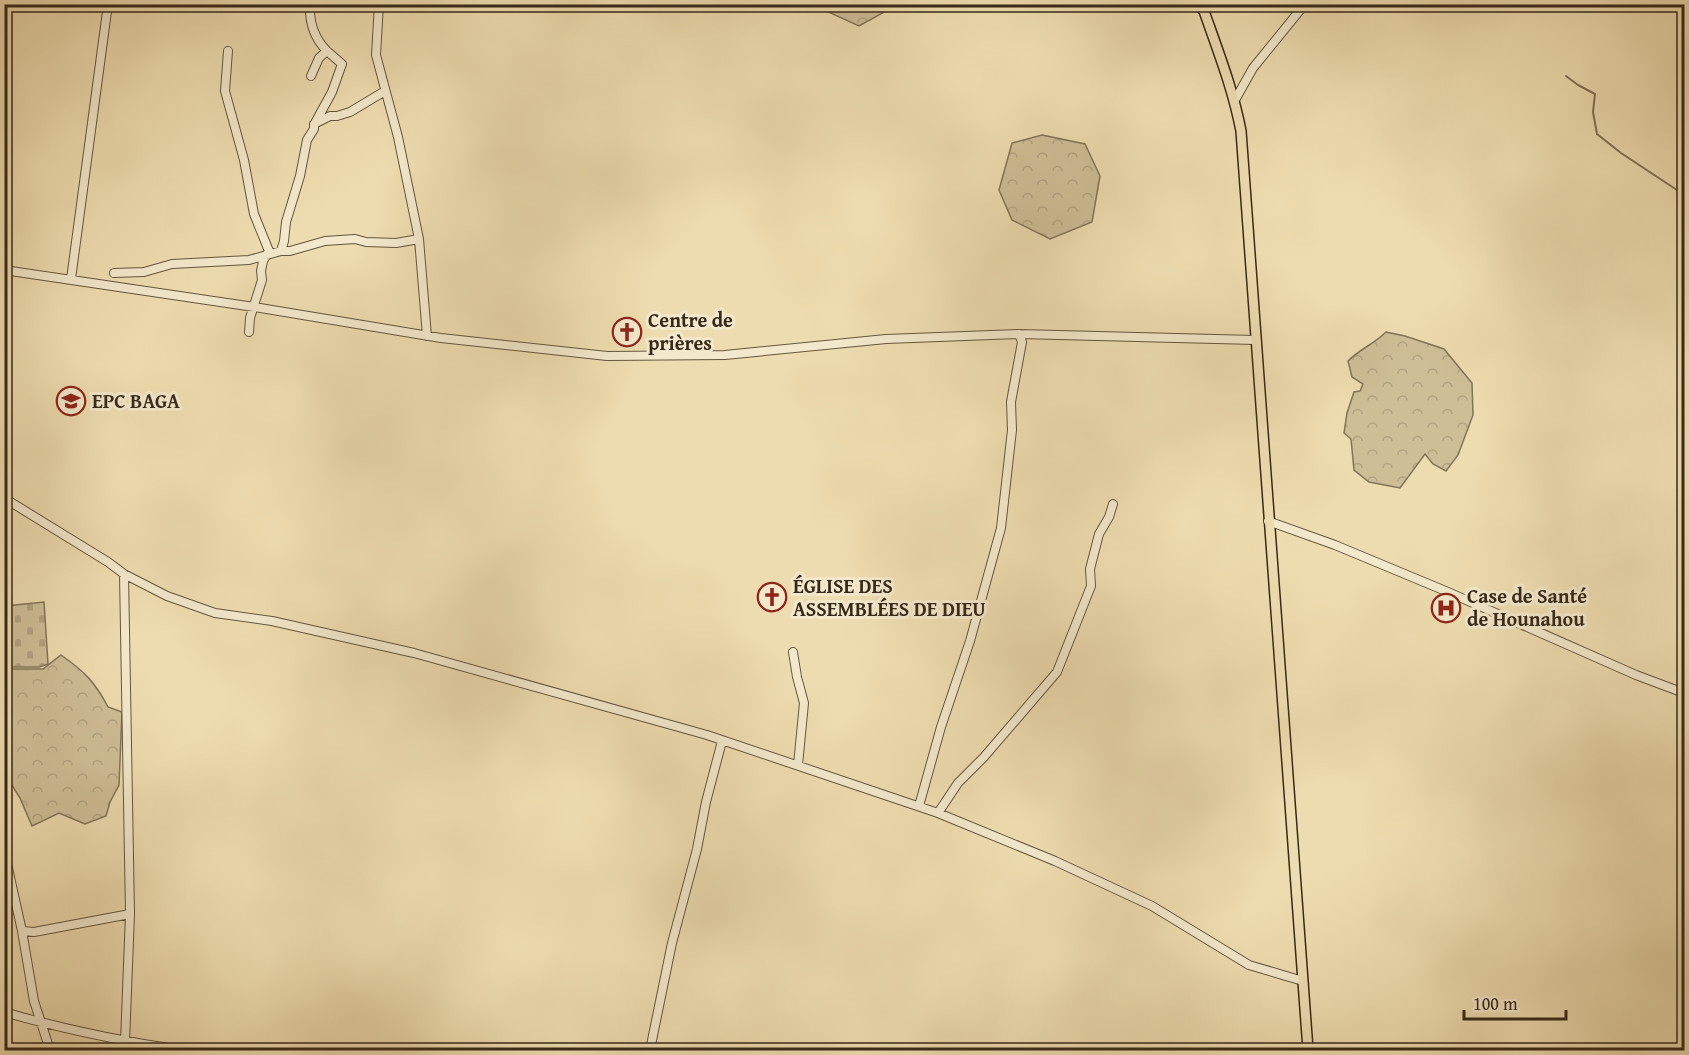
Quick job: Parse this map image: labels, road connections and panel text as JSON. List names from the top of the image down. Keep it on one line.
{"places":{"church":["Centre de prières","ÉGLISE DES ASSEMBLÉES DE DIEU"],"school or university":["EPC BAGA"],"hospital":["Case de Santé de Hounahou"]},"scale_bar":"100 m"}
